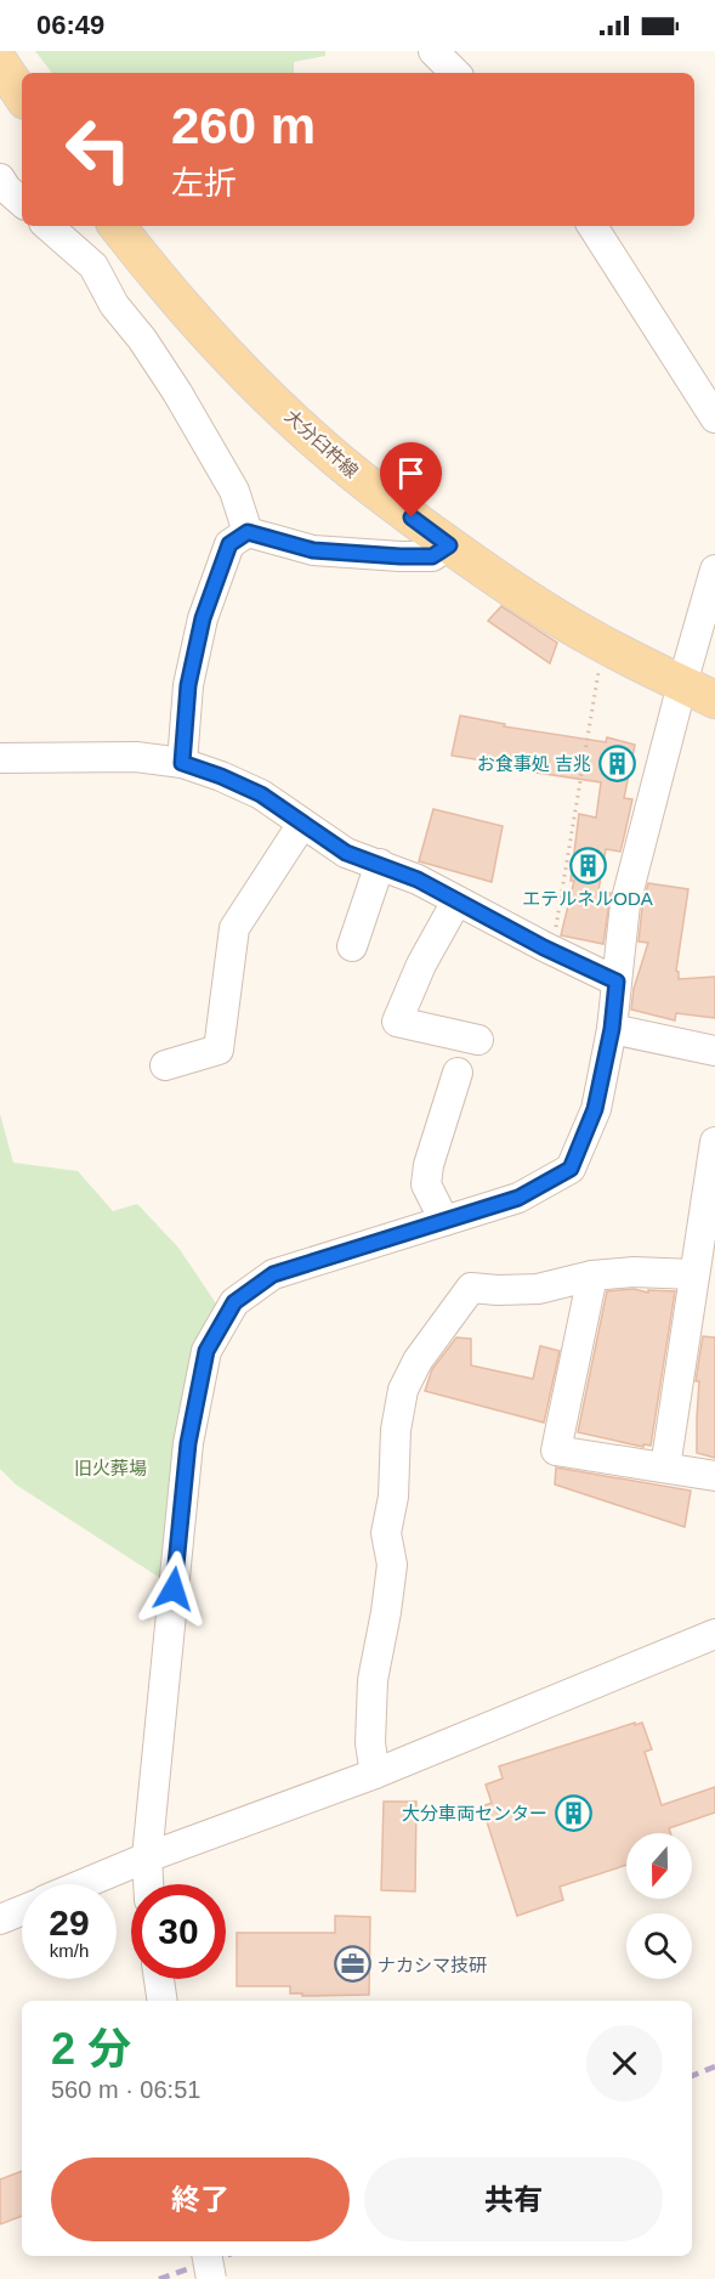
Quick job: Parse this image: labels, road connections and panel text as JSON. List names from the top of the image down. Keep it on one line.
{"streets":{"main road":["大分臼杵線"]},"parks":["旧火葬場"],"places":{"building":["お食事処 吉兆","エテルネルODA","大分車両センター"],"office":["ナカシマ技研"]},"north":"bottom","page":{"status":"06:49","turn":["260 m","左折"],"speed":"29 km/h","limit":"30","heading":["2 分","560 m · 06:51"],"buttons":["終了","共有"]}}
